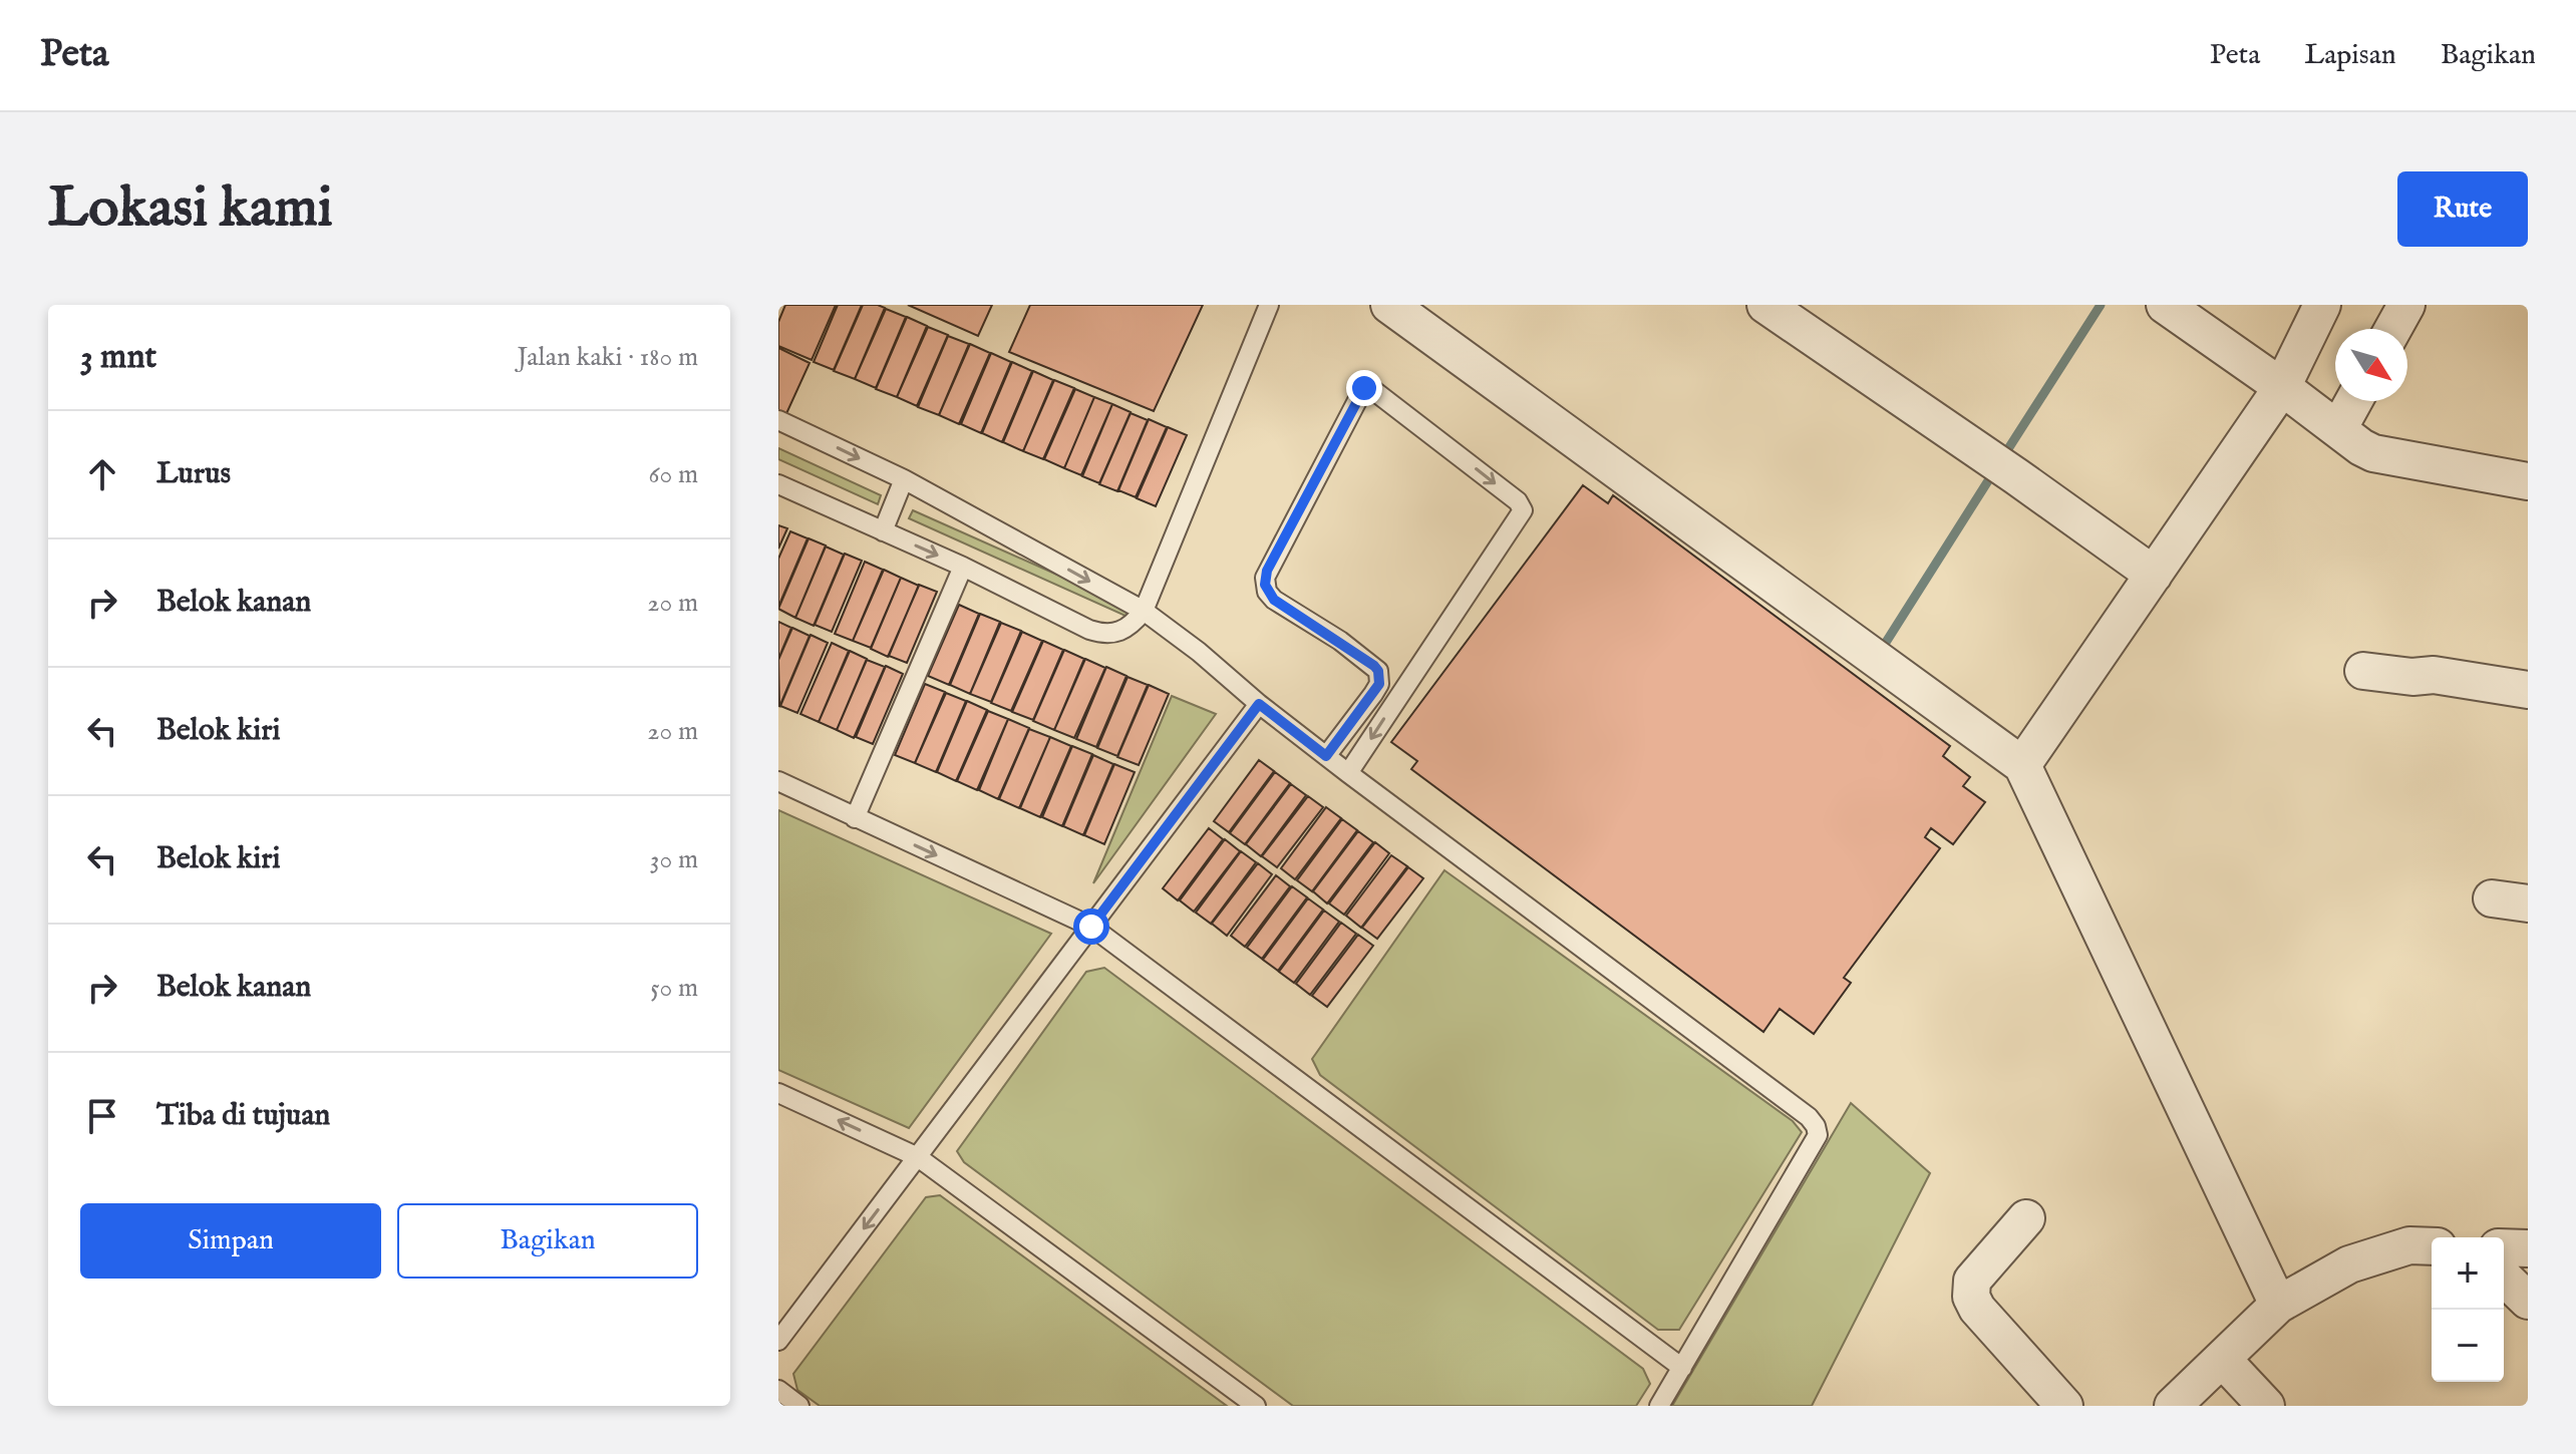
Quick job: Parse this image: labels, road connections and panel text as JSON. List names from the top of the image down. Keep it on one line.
{"north":"bottom right","page":{"header":"Peta","nav":["Peta","Lapisan","Bagikan"],"buttons":["Rute",["Simpan","Bagikan"]],"title":"Lokasi kami","heading":["3 mnt","Jalan kaki · 180 m"],"list":[["Lurus","60 m"],["Belok kanan","20 m"],["Belok kiri","20 m"],["Belok kiri","30 m"],["Belok kanan","50 m"],"Tiba di tujuan"],"map_buttons":["+","−"]}}
